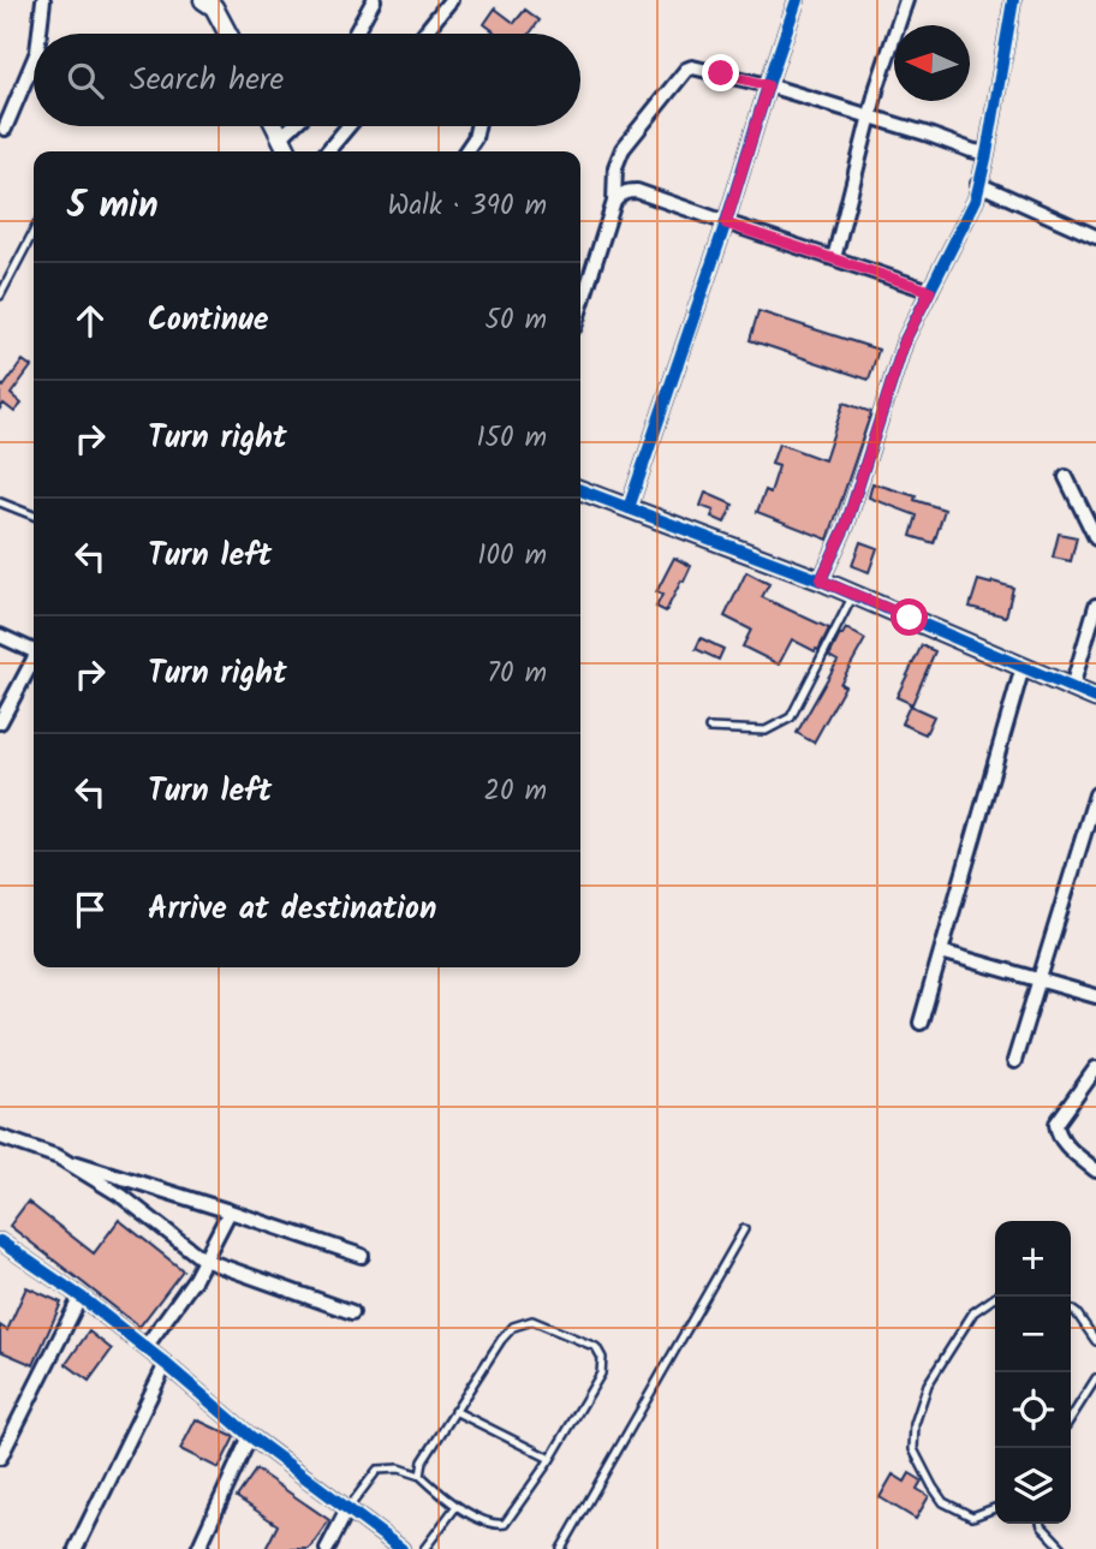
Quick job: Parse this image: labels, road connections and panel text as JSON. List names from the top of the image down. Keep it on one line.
{"north":"left","page":{"search":"Search here","heading":["5 min","Walk · 390 m"],"list":[["Continue","50 m"],["Turn right","150 m"],["Turn left","100 m"],["Turn right","70 m"],["Turn left","20 m"],"Arrive at destination"],"map_buttons":["+","−"]}}
